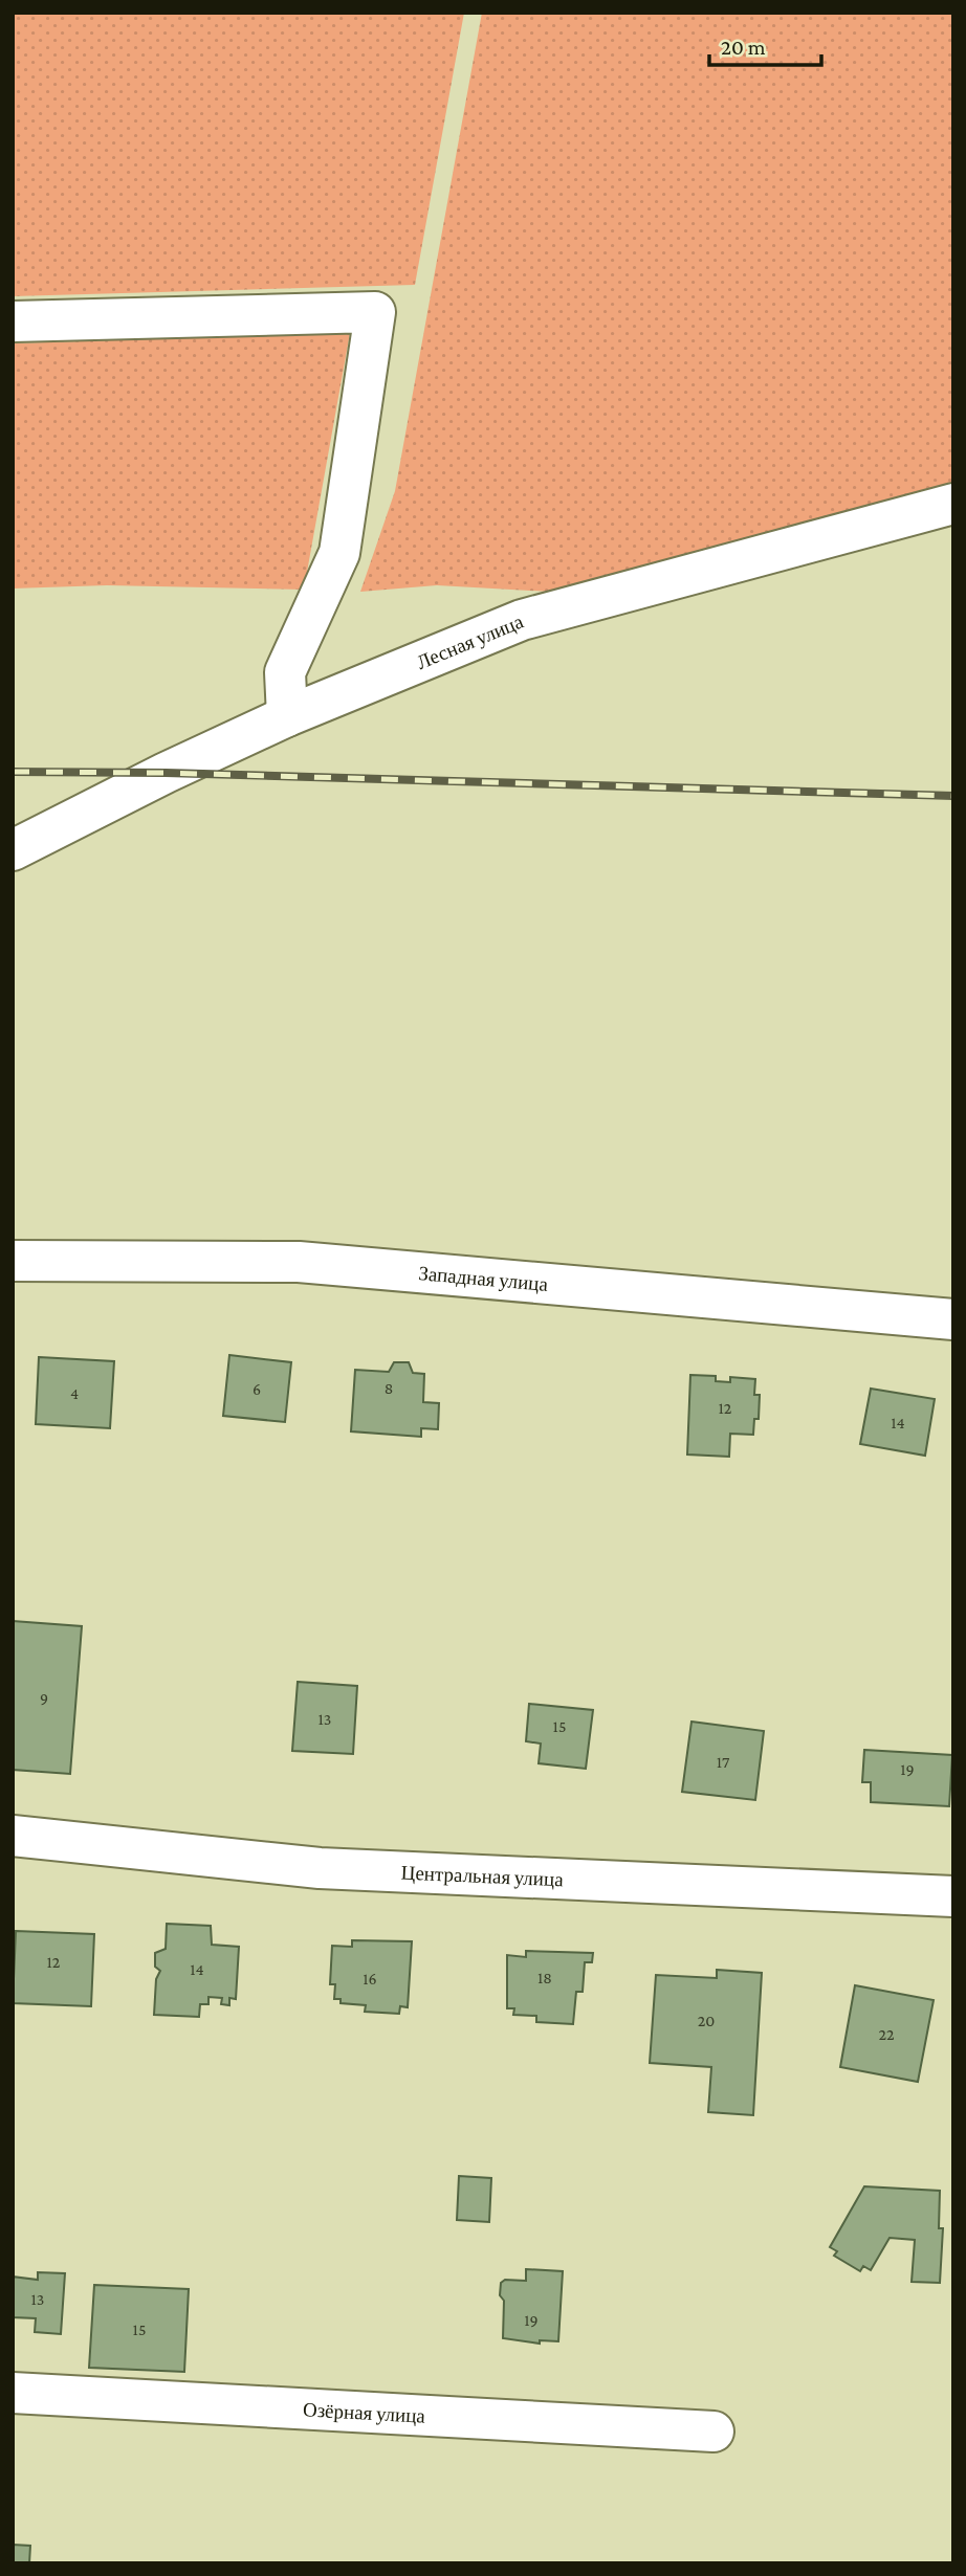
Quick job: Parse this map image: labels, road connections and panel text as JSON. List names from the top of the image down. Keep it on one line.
{"streets":{"street":["Лесная улица","Западная улица","Центральная улица","Озёрная улица"]},"house_numbers":["8","6","4","12","14","9","13","15","17","19","12","14","18","16","20","22","13","19","15"],"scale_bar":"20 m"}
